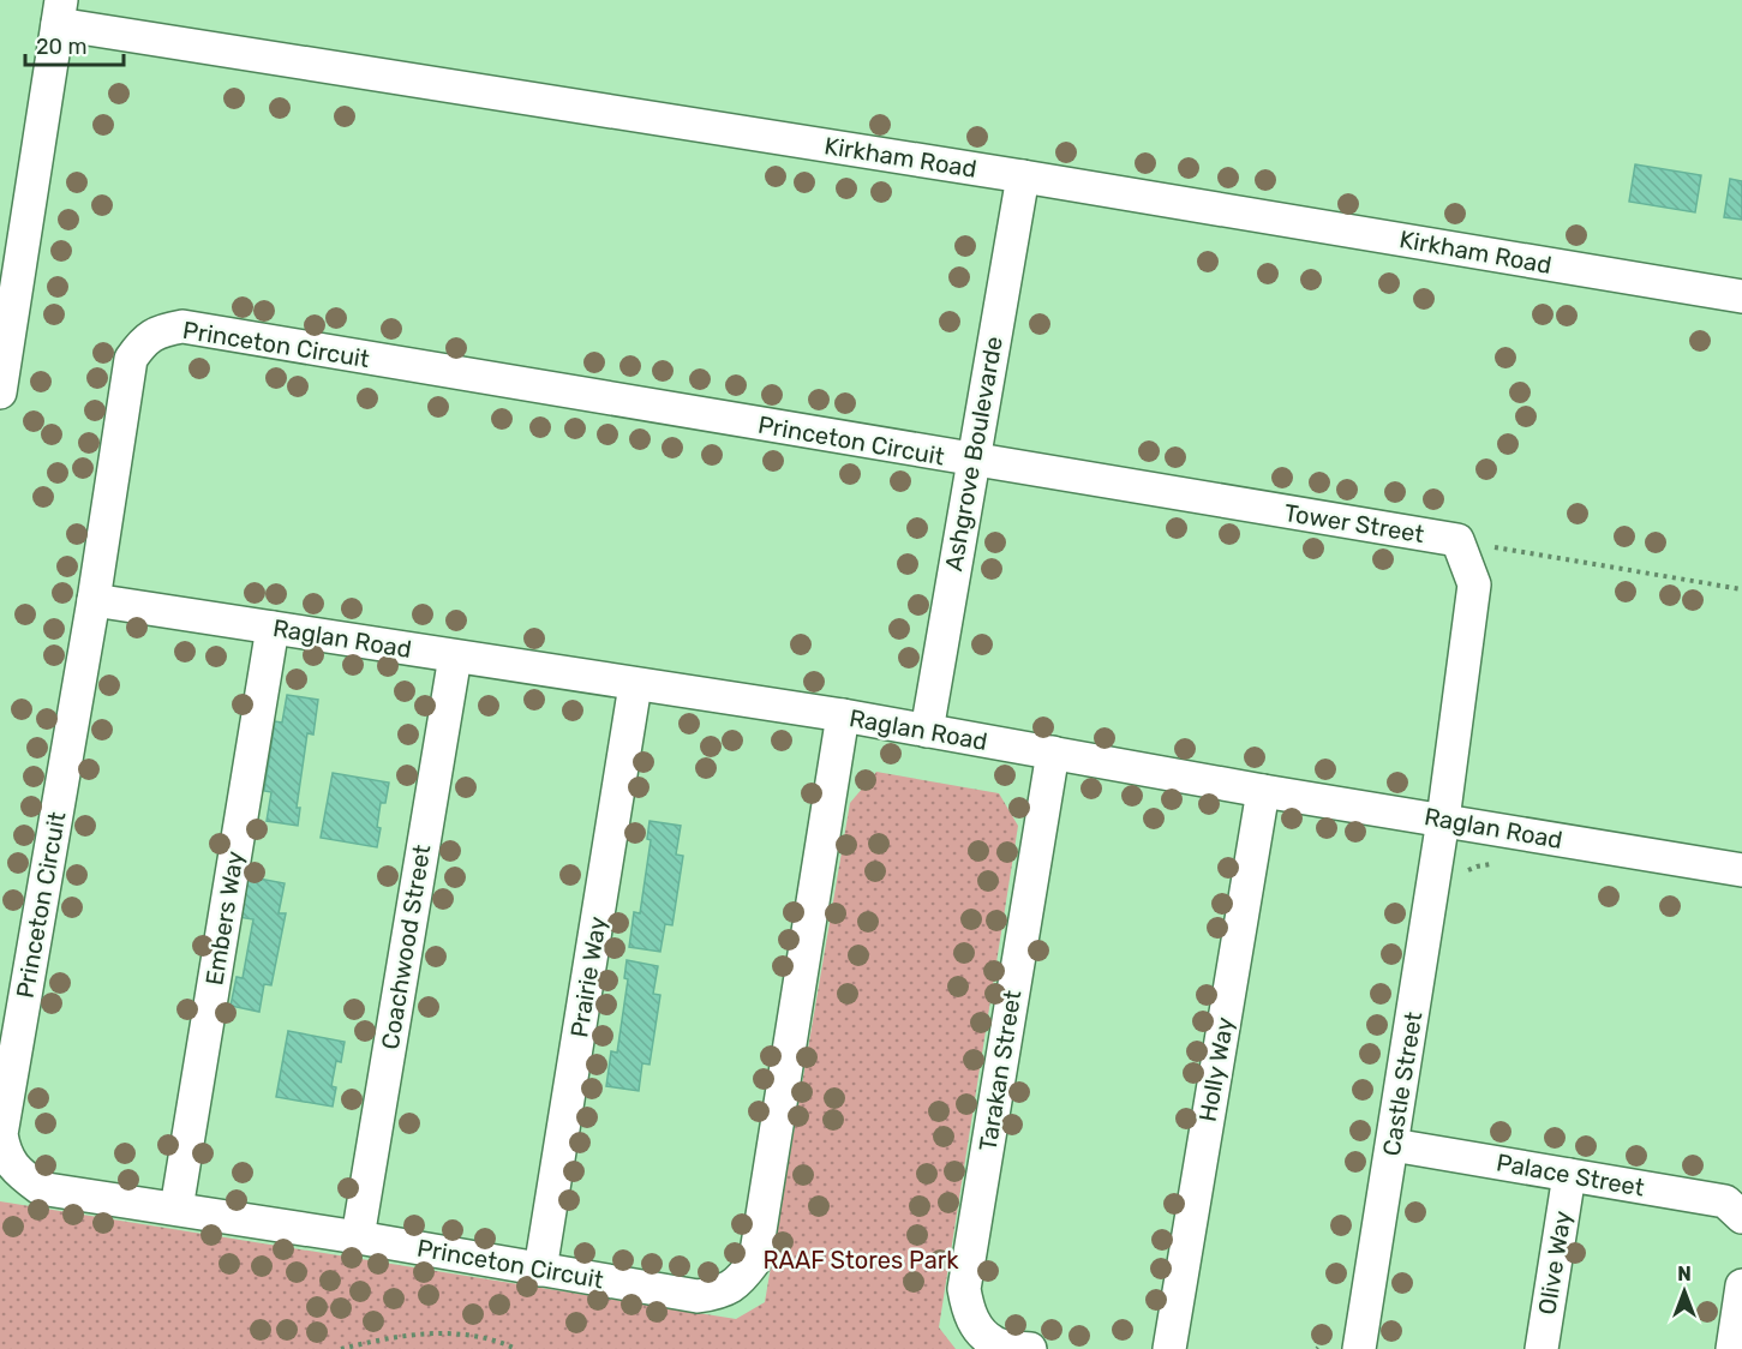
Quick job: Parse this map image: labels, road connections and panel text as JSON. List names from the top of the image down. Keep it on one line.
{"streets":{"street":["Kirkham Road","Princeton Circuit","Ashgrove Boulevarde","Tower Street","Raglan Road","Embers Way","Coachwood Street","Prairie Way","Holly Way","Tarakan Street","Castle Street","Palace Street","Olive Way"]},"crossings":[["Kirkham Road","Ashgrove Boulevarde"],["Princeton Circuit","Ashgrove Boulevarde"],["Princeton Circuit","Tower Street"],["Princeton Circuit","Raglan Road"],["Princeton Circuit","Embers Way"],["Princeton Circuit","Coachwood Street"],["Princeton Circuit","Prairie Way"],["Ashgrove Boulevarde","Tower Street"],["Ashgrove Boulevarde","Raglan Road"],["Tower Street","Raglan Road"],["Tower Street","Castle Street"],["Raglan Road","Embers Way"],["Raglan Road","Coachwood Street"],["Raglan Road","Prairie Way"],["Raglan Road","Holly Way"],["Raglan Road","Tarakan Street"],["Raglan Road","Castle Street"],["Castle Street","Palace Street"],["Palace Street","Olive Way"]],"parks":["RAAF Stores Park"],"scale_bar":"20 m","north":"top"}
